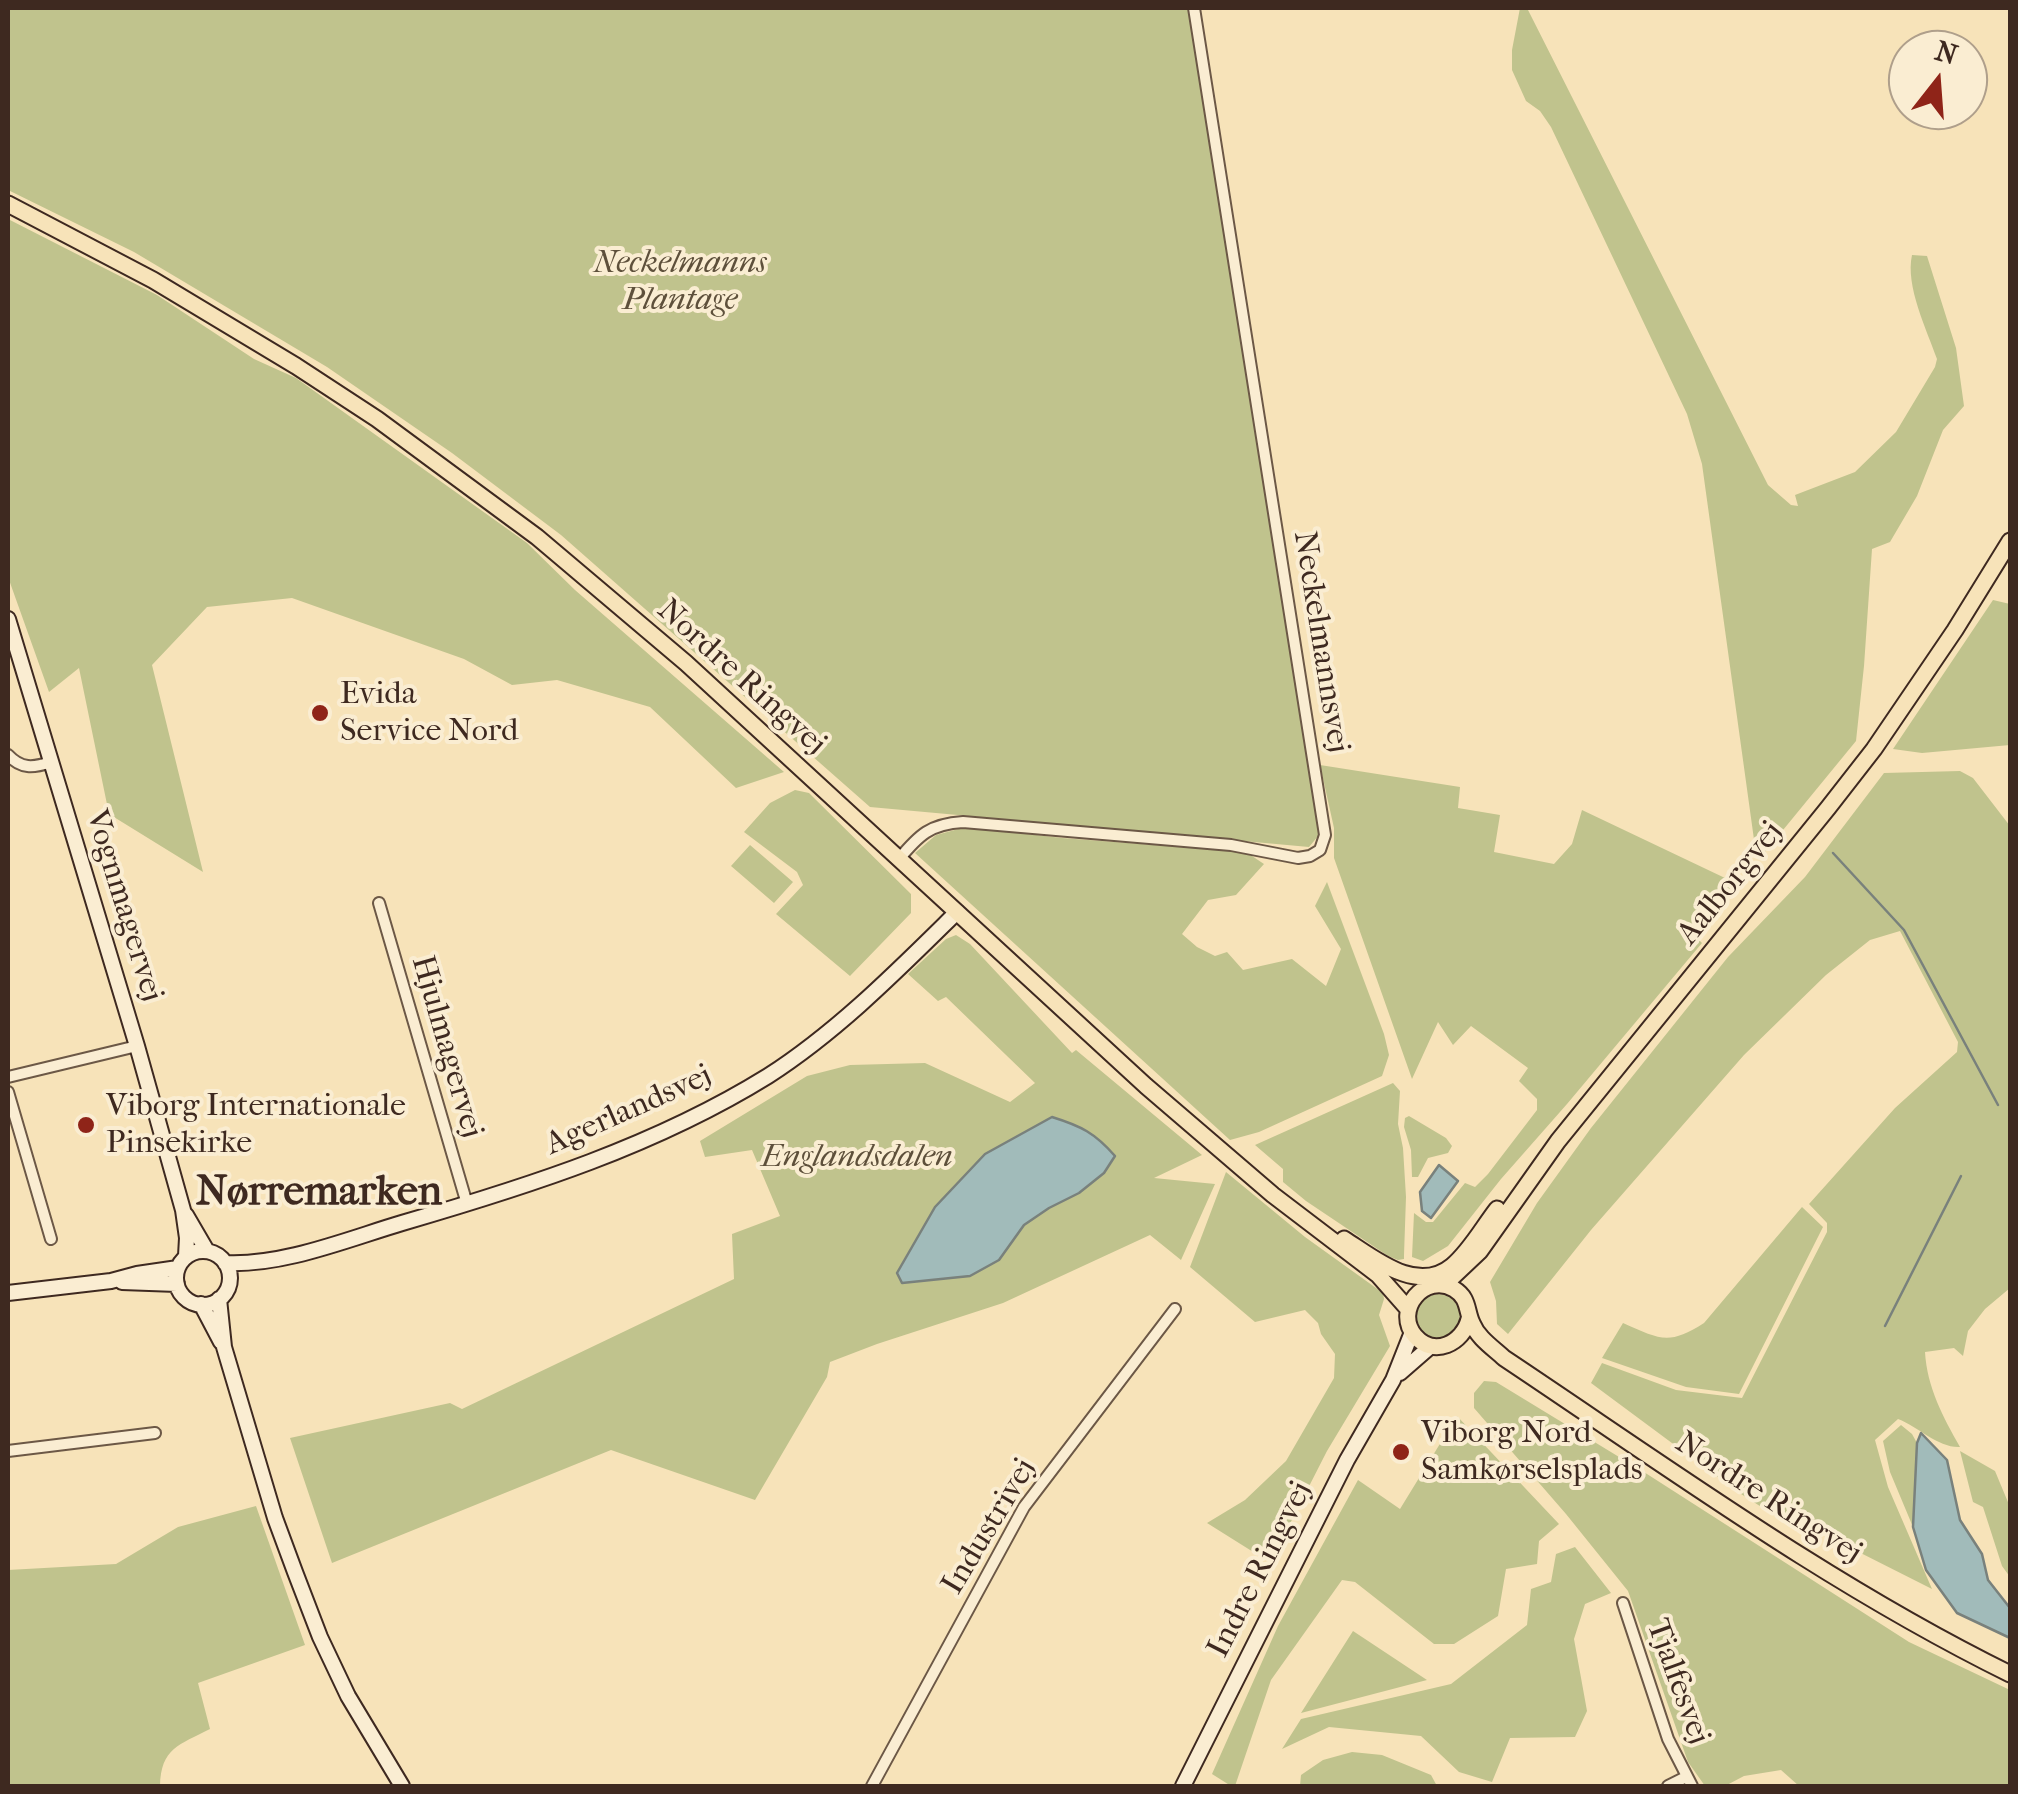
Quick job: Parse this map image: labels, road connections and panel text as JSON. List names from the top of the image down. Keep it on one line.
{"streets":{"main road":["Nordre Ringvej","Aalborgvej"],"street":["Neckelmannsvej","Vognmagervej","Hjulmagervej","Agerlandsvej","Industrivej","Indre Ringvej","Tjalfesvej"]},"crossings":[["Neckelmannsvej","Nordre Ringvej"],["Nordre Ringvej","Aalborgvej"],["Nordre Ringvej","Agerlandsvej"],["Nordre Ringvej","Indre Ringvej"],["Aalborgvej","Indre Ringvej"],["Vognmagervej","Agerlandsvej"],["Hjulmagervej","Agerlandsvej"]],"districts":["Nørremarken"],"parks":["Neckelmanns Plantage","Englandsdalen"],"places":["Evida Service Nord","Viborg Internationale Pinsekirke","Viborg Nord Samkørselsplads"],"north":"top"}
